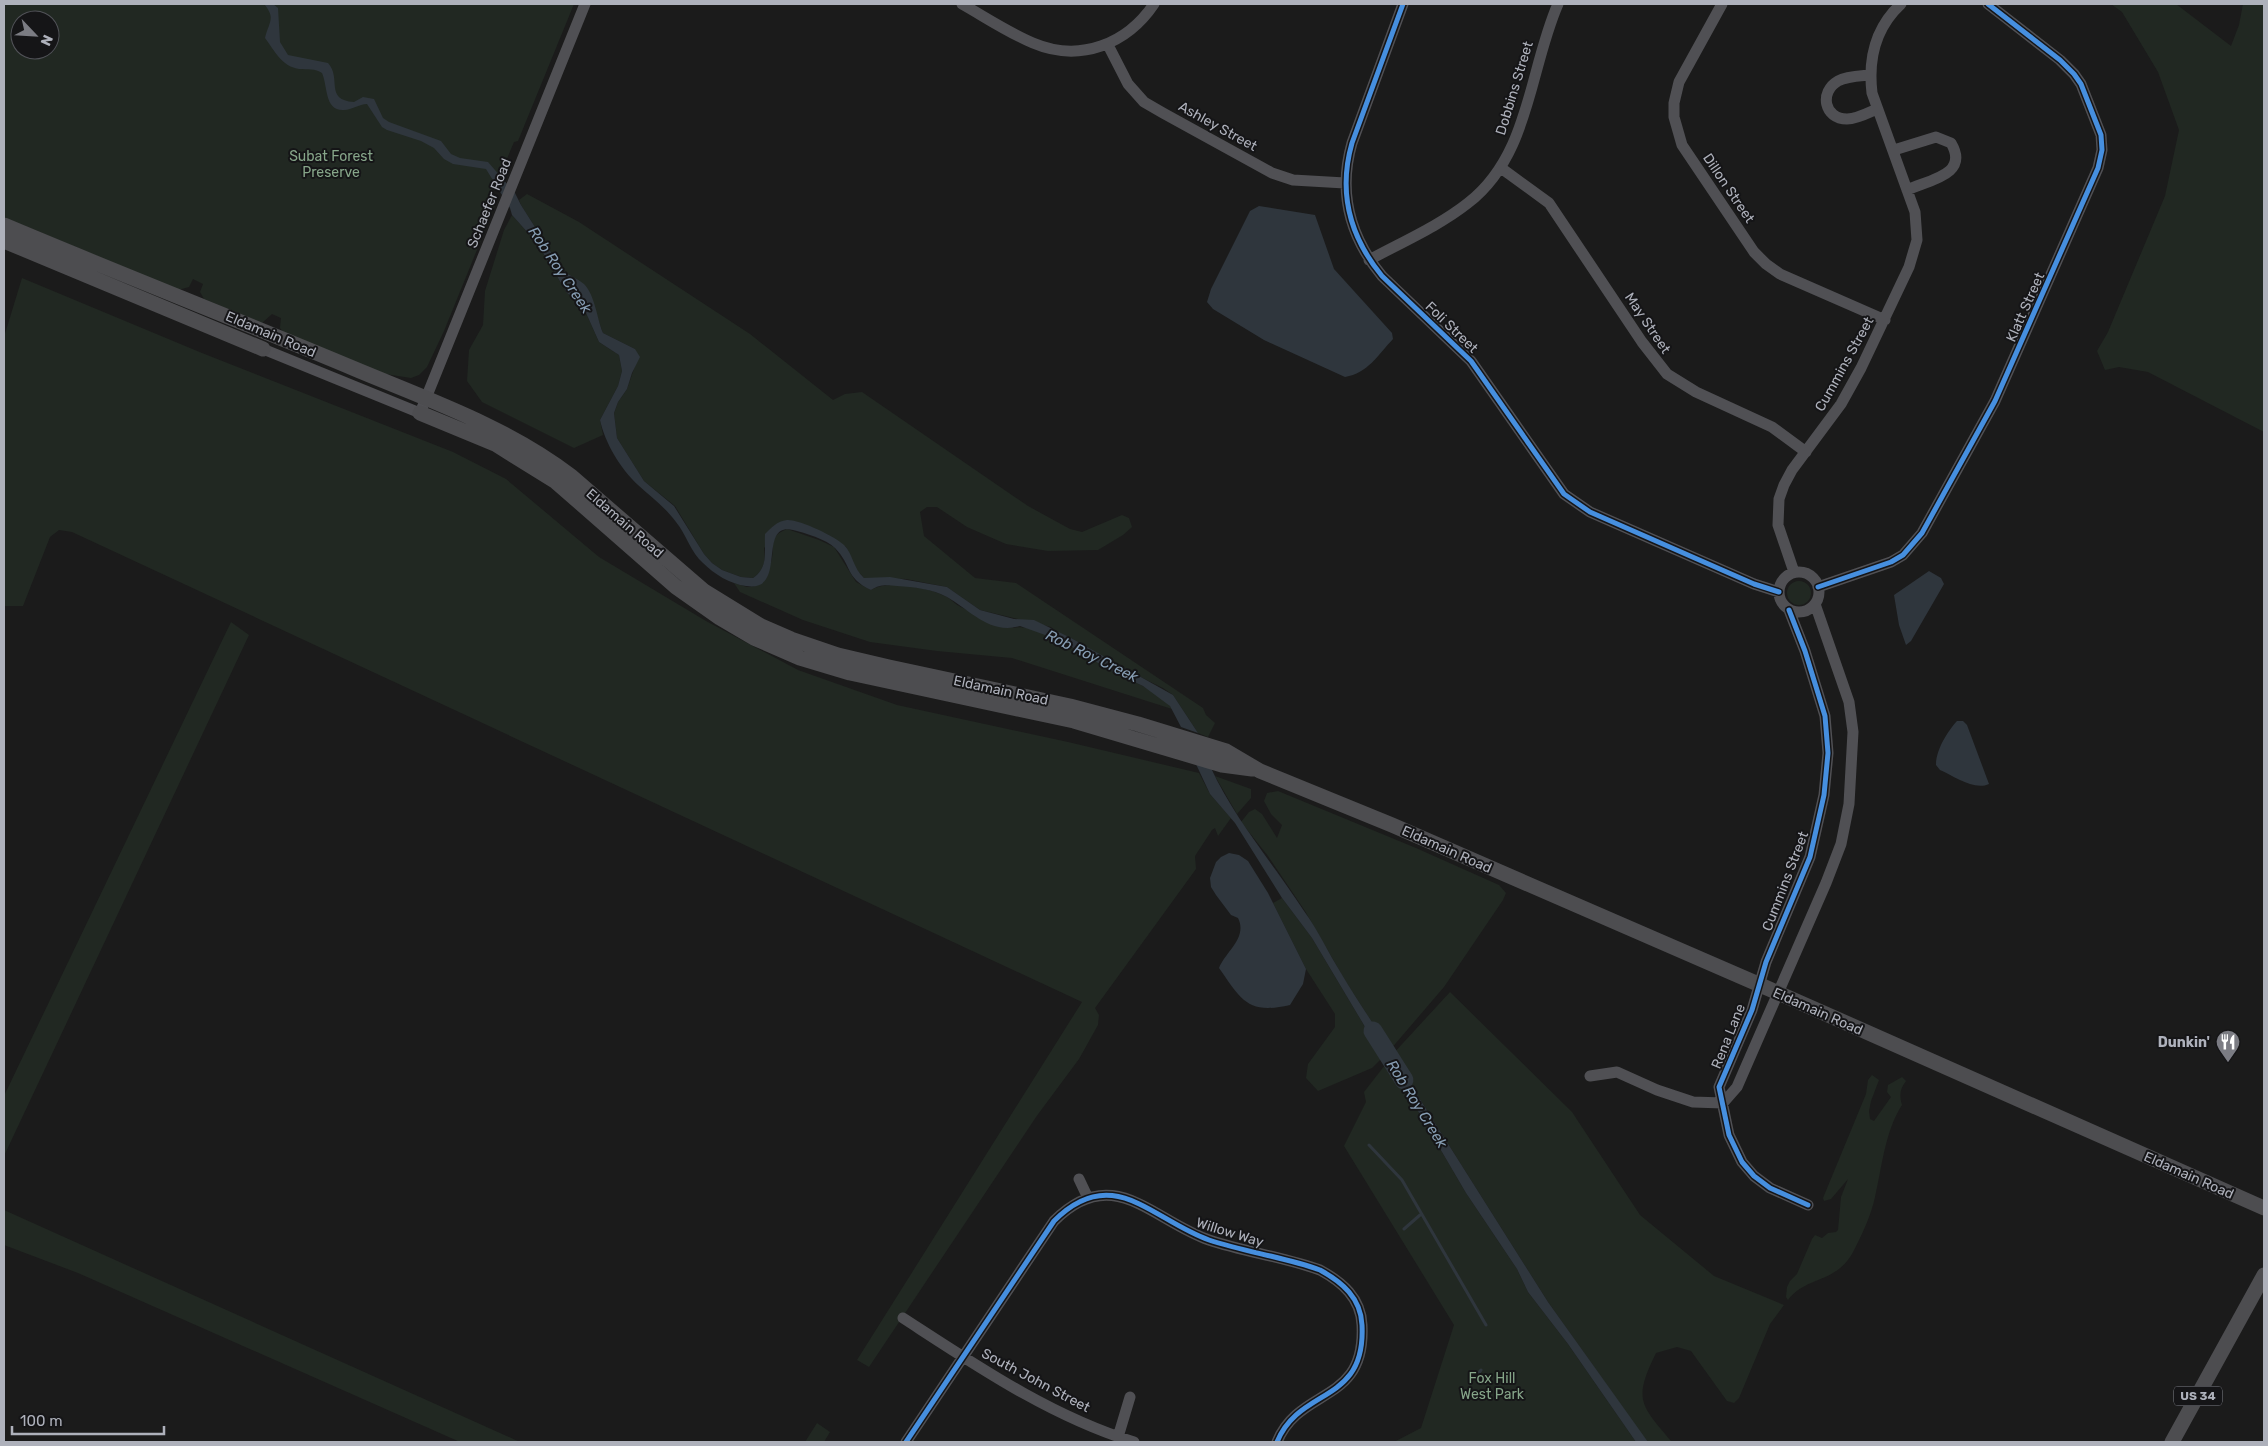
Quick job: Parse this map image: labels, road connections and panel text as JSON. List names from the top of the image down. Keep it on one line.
{"streets":{"main road":["Eldamain Road","US 34"],"street":["Dobbins Street","Ashley Street","Dillon Street","Schaefer Road","Klatt Street","May Street","Foli Street","Cummins Street","Rena Lane","Willow Way","South John Street"]},"crossings":[["Dobbins Street","May Street"],["Dobbins Street","Foli Street"],["Ashley Street","Foli Street"],["Dillon Street","Cummins Street"],["Schaefer Road","Eldamain Road"],["Klatt Street","Foli Street"],["Klatt Street","Cummins Street"],["May Street","Cummins Street"],["Foli Street","Cummins Street"],["Eldamain Road","Cummins Street"],["Eldamain Road","Rena Lane"],["Cummins Street","Rena Lane"],["Willow Way","South John Street"]],"water":["Rob Roy Creek"],"parks":["Subat Forest Preserve","Fox Hill West Park"],"places":{"restaurant":["Dunkin'"]},"scale_bar":"100 m","north":"bottom right"}
